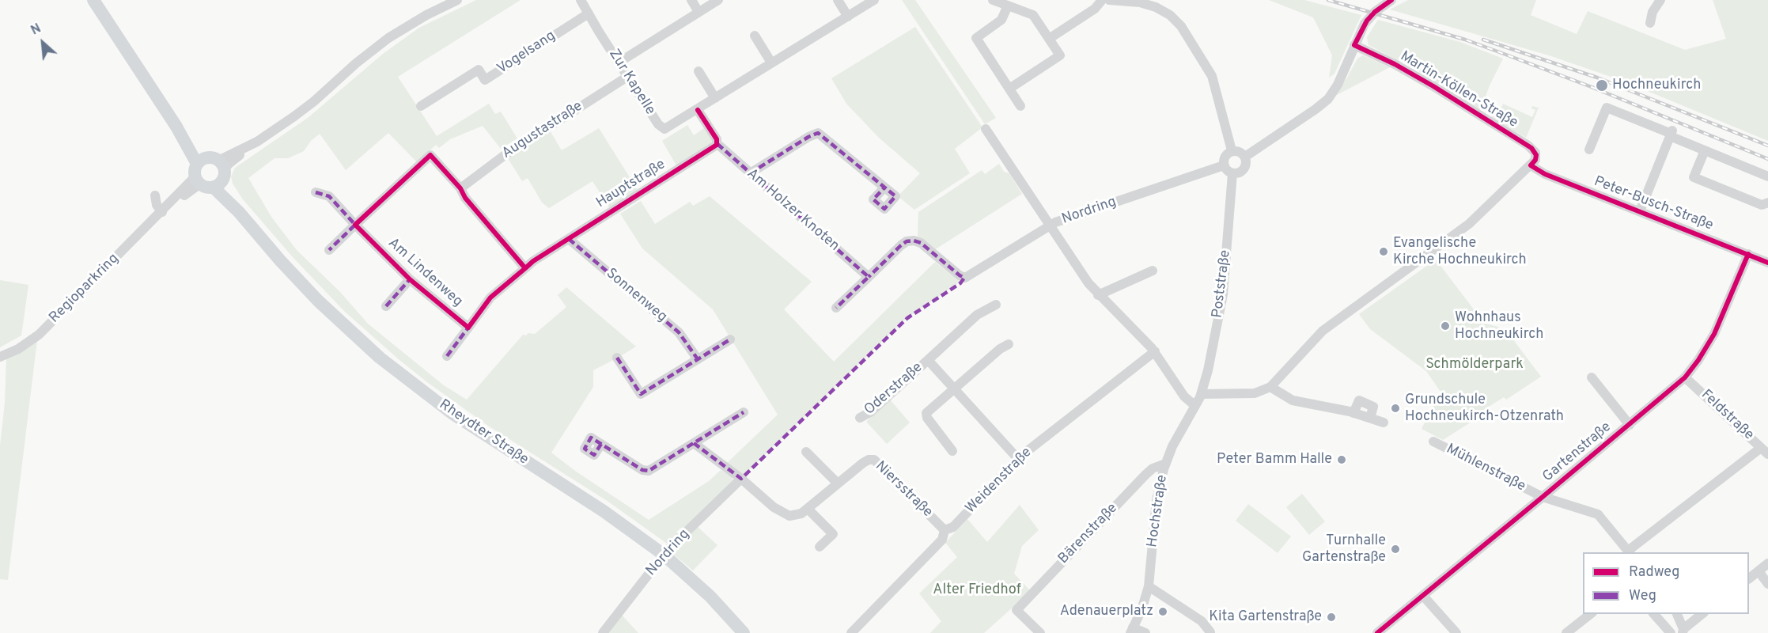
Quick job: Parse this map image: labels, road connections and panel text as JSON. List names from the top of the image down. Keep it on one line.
{"streets":{"main road":["Rheydter Straße"],"street":["Vogelsang","Zur Kapelle","Martin-Köllen-Straße","Augustastraße","Hauptstraße","Peter-Busch-Straße","Am Holzer Knoten","Nordring","Am Lindenweg","Poststraße","Regioparkring","Sonnenweg","Oderstraße","Feldstraße","Gartenstraße","Mühlenstraße","Weidenstraße","Niersstraße","Hochstraße","Bärenstraße"]},"crossings":[["Vogelsang","Zur Kapelle"],["Zur Kapelle","Augustastraße"],["Martin-Köllen-Straße","Peter-Busch-Straße"],["Hauptstraße","Am Holzer Knoten"],["Hauptstraße","Am Lindenweg"],["Hauptstraße","Sonnenweg"],["Peter-Busch-Straße","Gartenstraße"],["Am Holzer Knoten","Nordring"],["Nordring","Poststraße"],["Nordring","Rheydter Straße"],["Nordring","Niersstraße"],["Poststraße","Hochstraße"],["Oderstraße","Weidenstraße"],["Feldstraße","Gartenstraße"],["Gartenstraße","Mühlenstraße"],["Weidenstraße","Niersstraße"],["Hochstraße","Bärenstraße"]],"parks":["Schmölderpark","Alter Friedhof"],"places":["Hochneukirch","Evangelische Kirche Hochneukirch","Wohnhaus Hochneukirch","Grundschule Hochneukirch-Otzenrath","Peter Bamm Halle","Turnhalle Gartenstraße","Adenauerplatz","Kita Gartenstraße"],"legend":["Radweg","Weg"],"north":"top left"}
